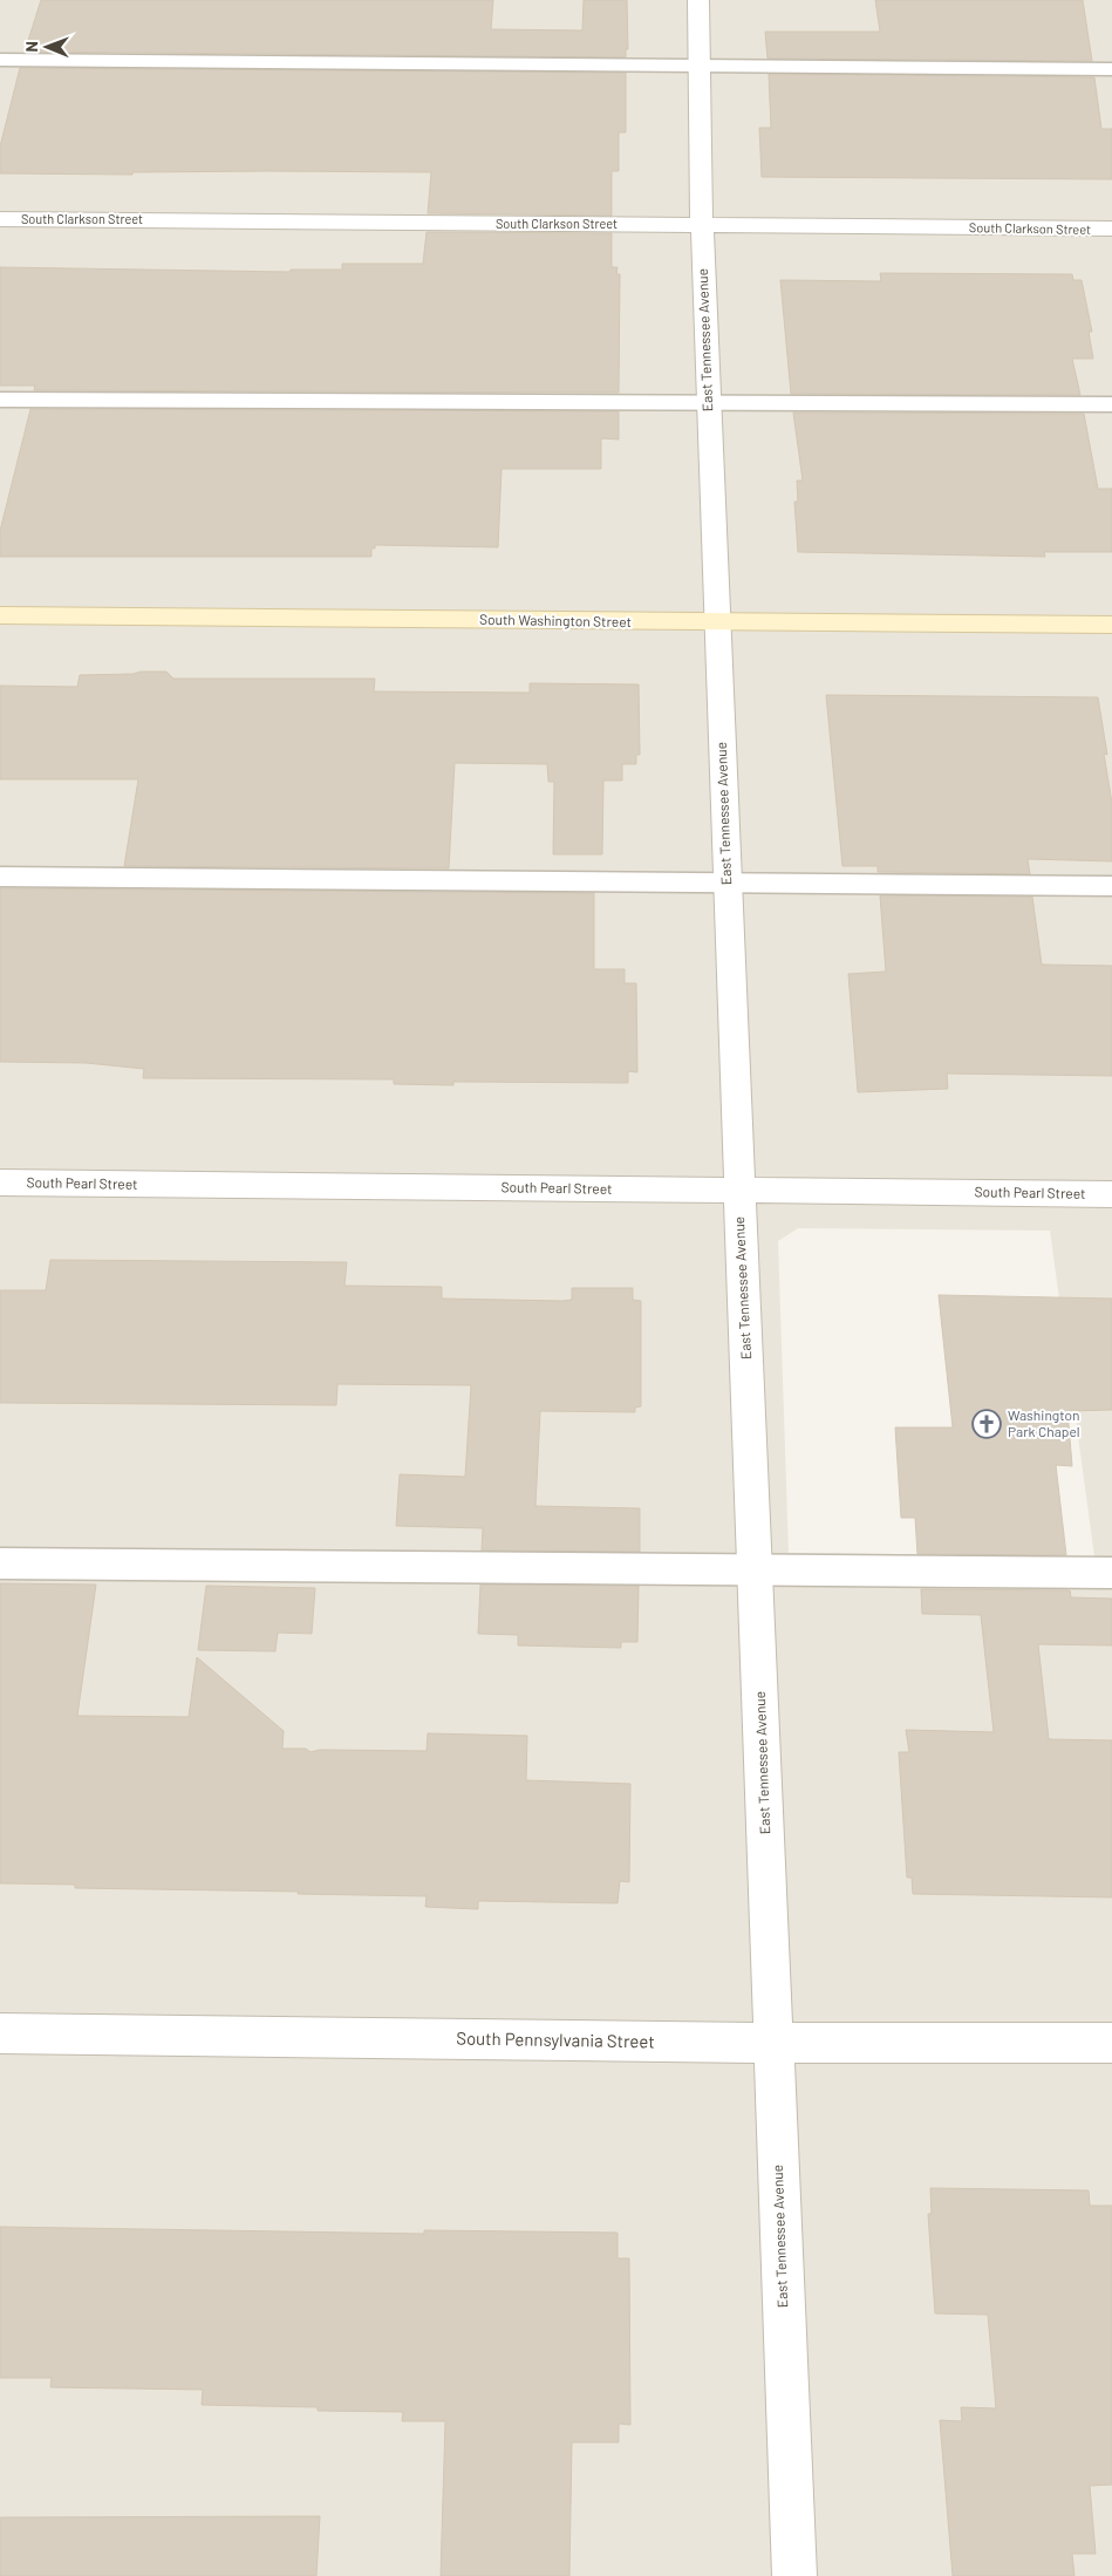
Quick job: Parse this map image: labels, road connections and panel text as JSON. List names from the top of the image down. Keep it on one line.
{"streets":{"street":["South Clarkson Street","East Tennessee Avenue","South Washington Street","South Pearl Street","South Pennsylvania Street"]},"crossings":[["South Clarkson Street","East Tennessee Avenue"],["East Tennessee Avenue","South Washington Street"],["East Tennessee Avenue","South Pearl Street"],["East Tennessee Avenue","South Pennsylvania Street"]],"places":{"church":["Washington Park Chapel"]},"north":"left"}
